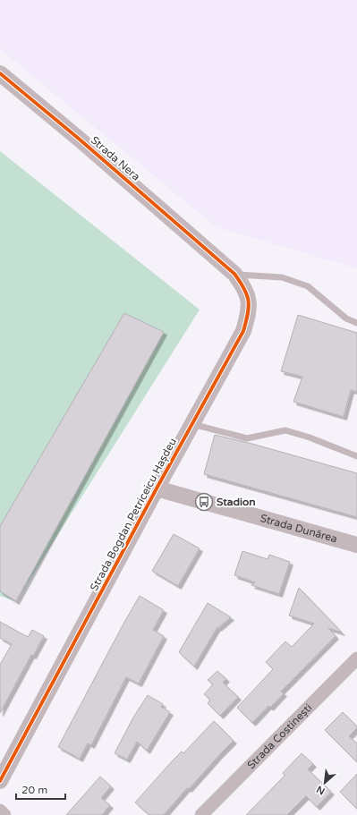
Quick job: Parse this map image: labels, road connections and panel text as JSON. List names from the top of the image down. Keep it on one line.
{"streets":{"street":["Strada Nera","Strada Bogdan Petriceicu Hașdeu","Strada Dunărea","Strada Costinești"]},"crossings":[["Strada Nera","Strada Bogdan Petriceicu Hașdeu"],["Strada Bogdan Petriceicu Hașdeu","Strada Dunărea"]],"places":{"bus stop":["Stadion"]},"scale_bar":"20 m","north":"bottom left"}
